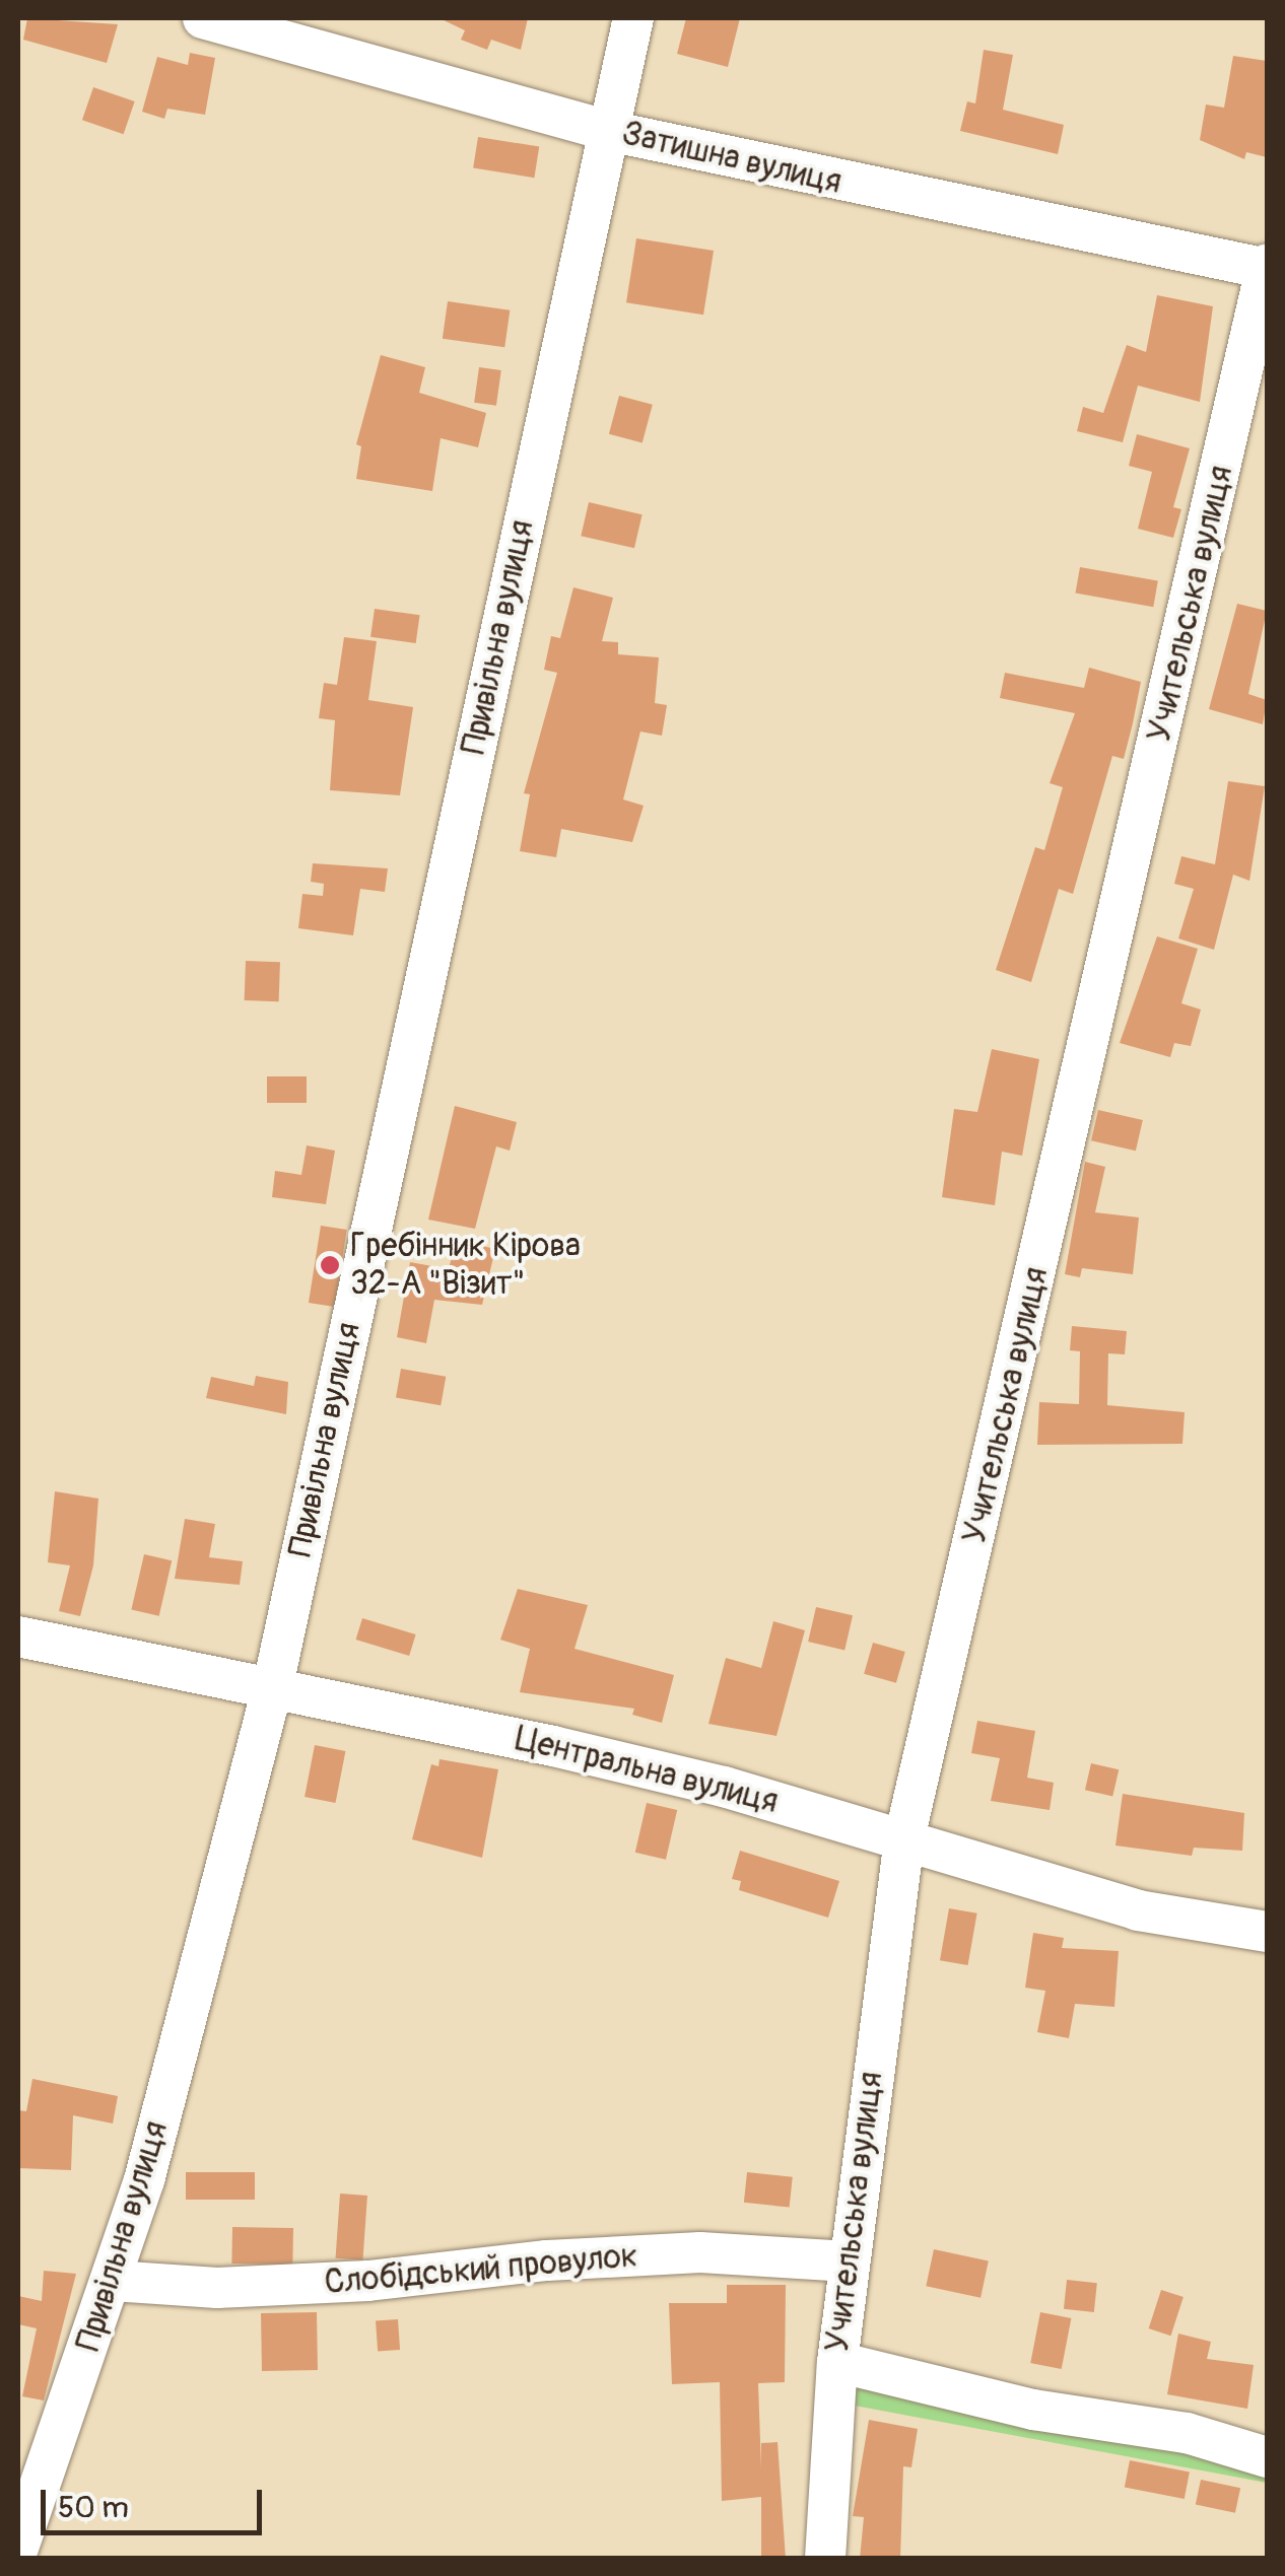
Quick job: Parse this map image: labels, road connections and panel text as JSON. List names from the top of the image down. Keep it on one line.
{"streets":{"street":["Затишна вулиця","Учительська вулиця","Привільна вулиця","Центральна вулиця","Слобідський провулок"]},"crossings":[["Затишна вулиця","Учительська вулиця"],["Затишна вулиця","Привільна вулиця"],["Учительська вулиця","Центральна вулиця"],["Учительська вулиця","Слобідський провулок"],["Привільна вулиця","Центральна вулиця"],["Привільна вулиця","Слобідський провулок"]],"places":["Гребінник Кірова 32-А \"Візит\""],"scale_bar":"50 m"}
